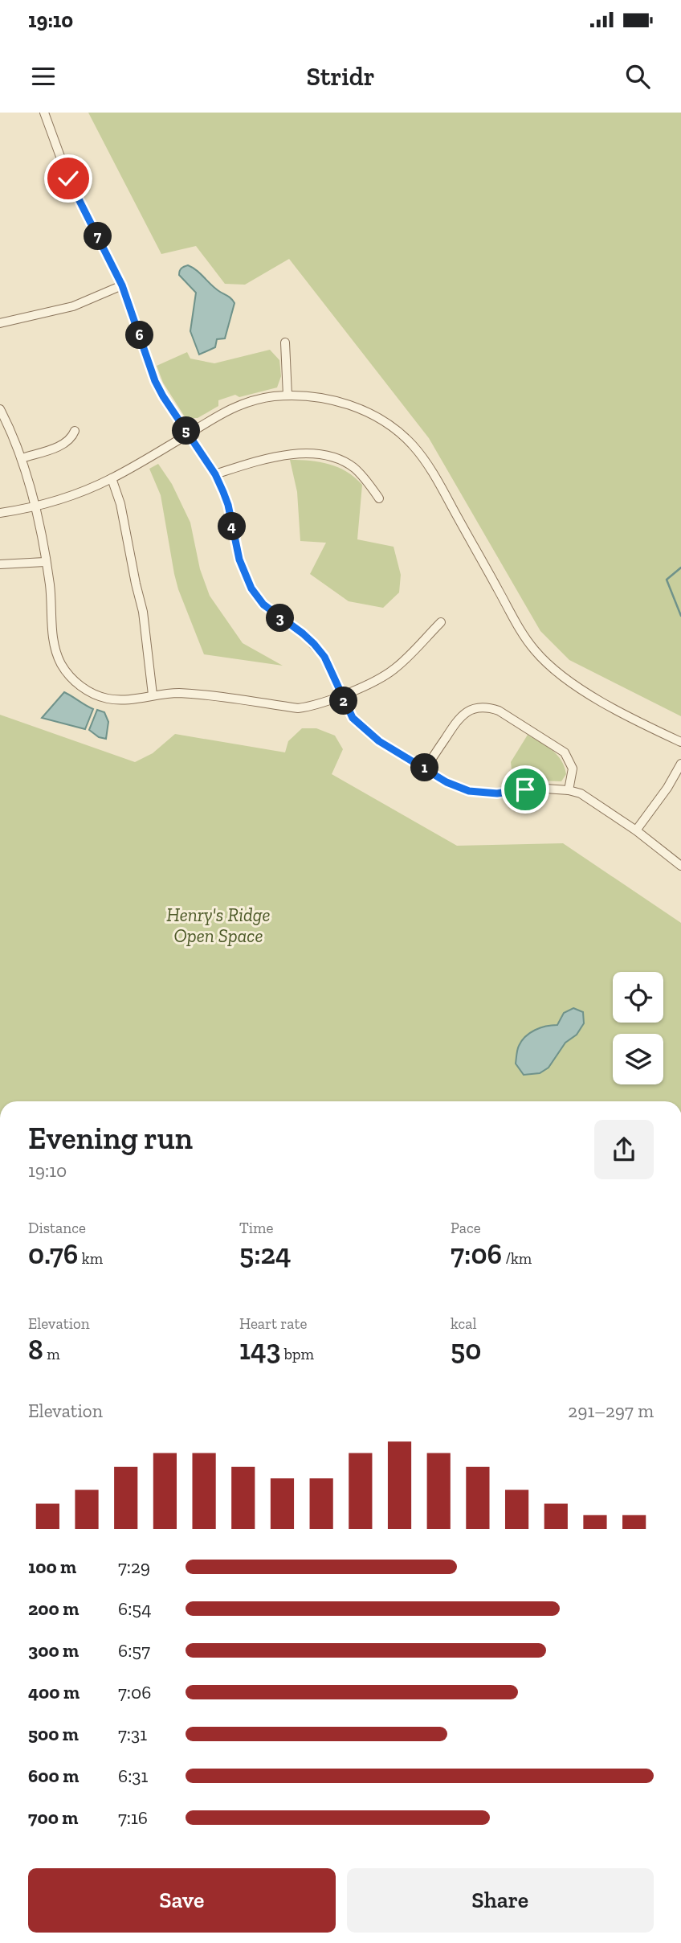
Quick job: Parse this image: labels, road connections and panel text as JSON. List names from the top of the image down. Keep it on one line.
{"parks":["Henry's Ridge Open Space"],"page":{"status":"19:10","header":"Stridr","pins":["7","6","5","4","3","2","1"],"heading":["Evening run","19:10"],"stats":[["Distance","0.76 km"],["Time","5:24"],["Pace","7:06 /km"],["Elevation","8 m"],["Heart rate","143 bpm"],["kcal","50"]],"chart":["Elevation","291–297 m"],"list":[{"name":"100 m","note":"7:29"},{"name":"200 m","note":"6:54"},{"name":"300 m","note":"6:57"},{"name":"400 m","note":"7:06"},{"name":"500 m","note":"7:31"},{"name":"600 m","note":"6:31"},{"name":"700 m","note":"7:16"}],"buttons":["Save","Share"]}}
